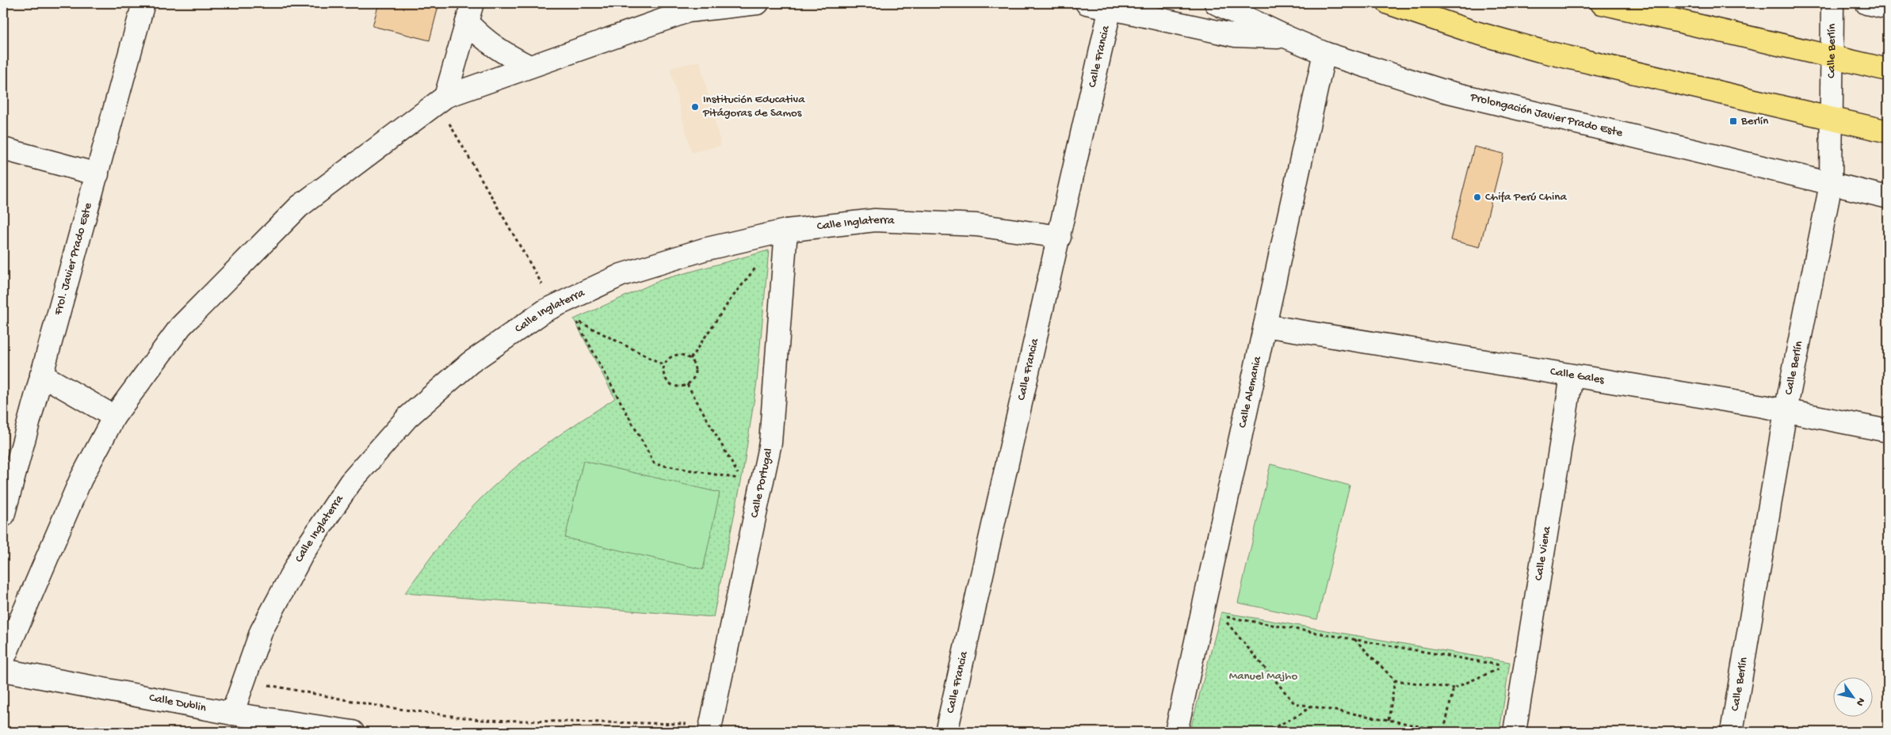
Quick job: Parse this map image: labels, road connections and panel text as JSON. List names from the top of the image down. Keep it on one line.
{"streets":{"street":["Calle Berlín","Calle Francia","Prolongación Javier Prado Este","Calle Inglaterra","Frol. Javier Prado Este","Calle Gales","Calle Alemania","Calle Portugal","Calle Viena","Calle Dublin"]},"crossings":[["Calle Berlín","Prolongación Javier Prado Este"],["Calle Berlín","Calle Gales"],["Calle Francia","Calle Inglaterra"],["Prolongación Javier Prado Este","Calle Alemania"],["Calle Inglaterra","Calle Portugal"],["Calle Inglaterra","Calle Dublin"],["Calle Gales","Calle Alemania"],["Calle Gales","Calle Viena"]],"parks":["Manuel Majho"],"places":{"other":["Institución Educativa Pitágoras de Samos","Chifa Perú China"],"transit":["Berlín"]},"north":"bottom right"}
